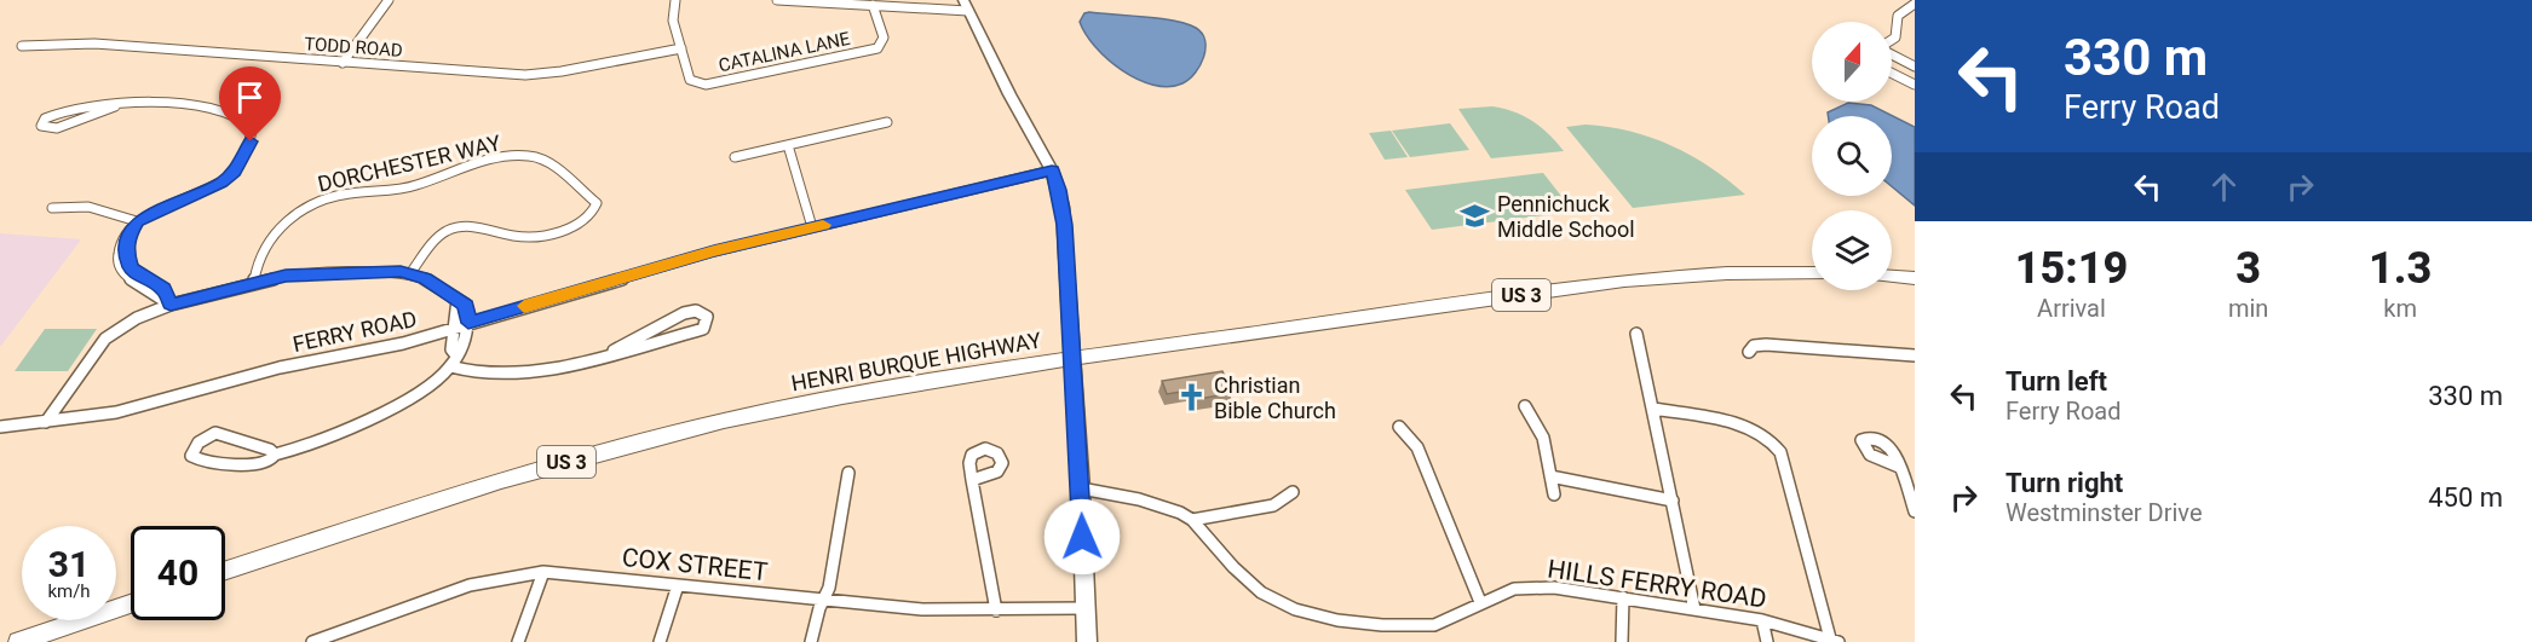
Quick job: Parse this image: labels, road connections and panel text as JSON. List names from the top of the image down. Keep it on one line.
{"streets":{"main road":["US 3","HENRI BURQUE HIGHWAY"],"street":["TODD ROAD","CATALINA LANE","DORCHESTER WAY","FERRY ROAD","COX STREET","HILLS FERRY ROAD"]},"crossings":[["TODD ROAD","CATALINA LANE"]],"places":{"school or university":["Pennichuck Middle School"],"church":["Christian Bible Church"]},"north":"top","page":{"turn":["330 m","Ferry Road"],"eta":["15:19","Arrival","3","min","1.3","km"],"list":[{"name":"Turn left","note":"Ferry Road","value":"330 m"},{"name":"Turn right","note":"Westminster Drive","value":"450 m"}],"speed":"31 km/h","limit":"40"}}
